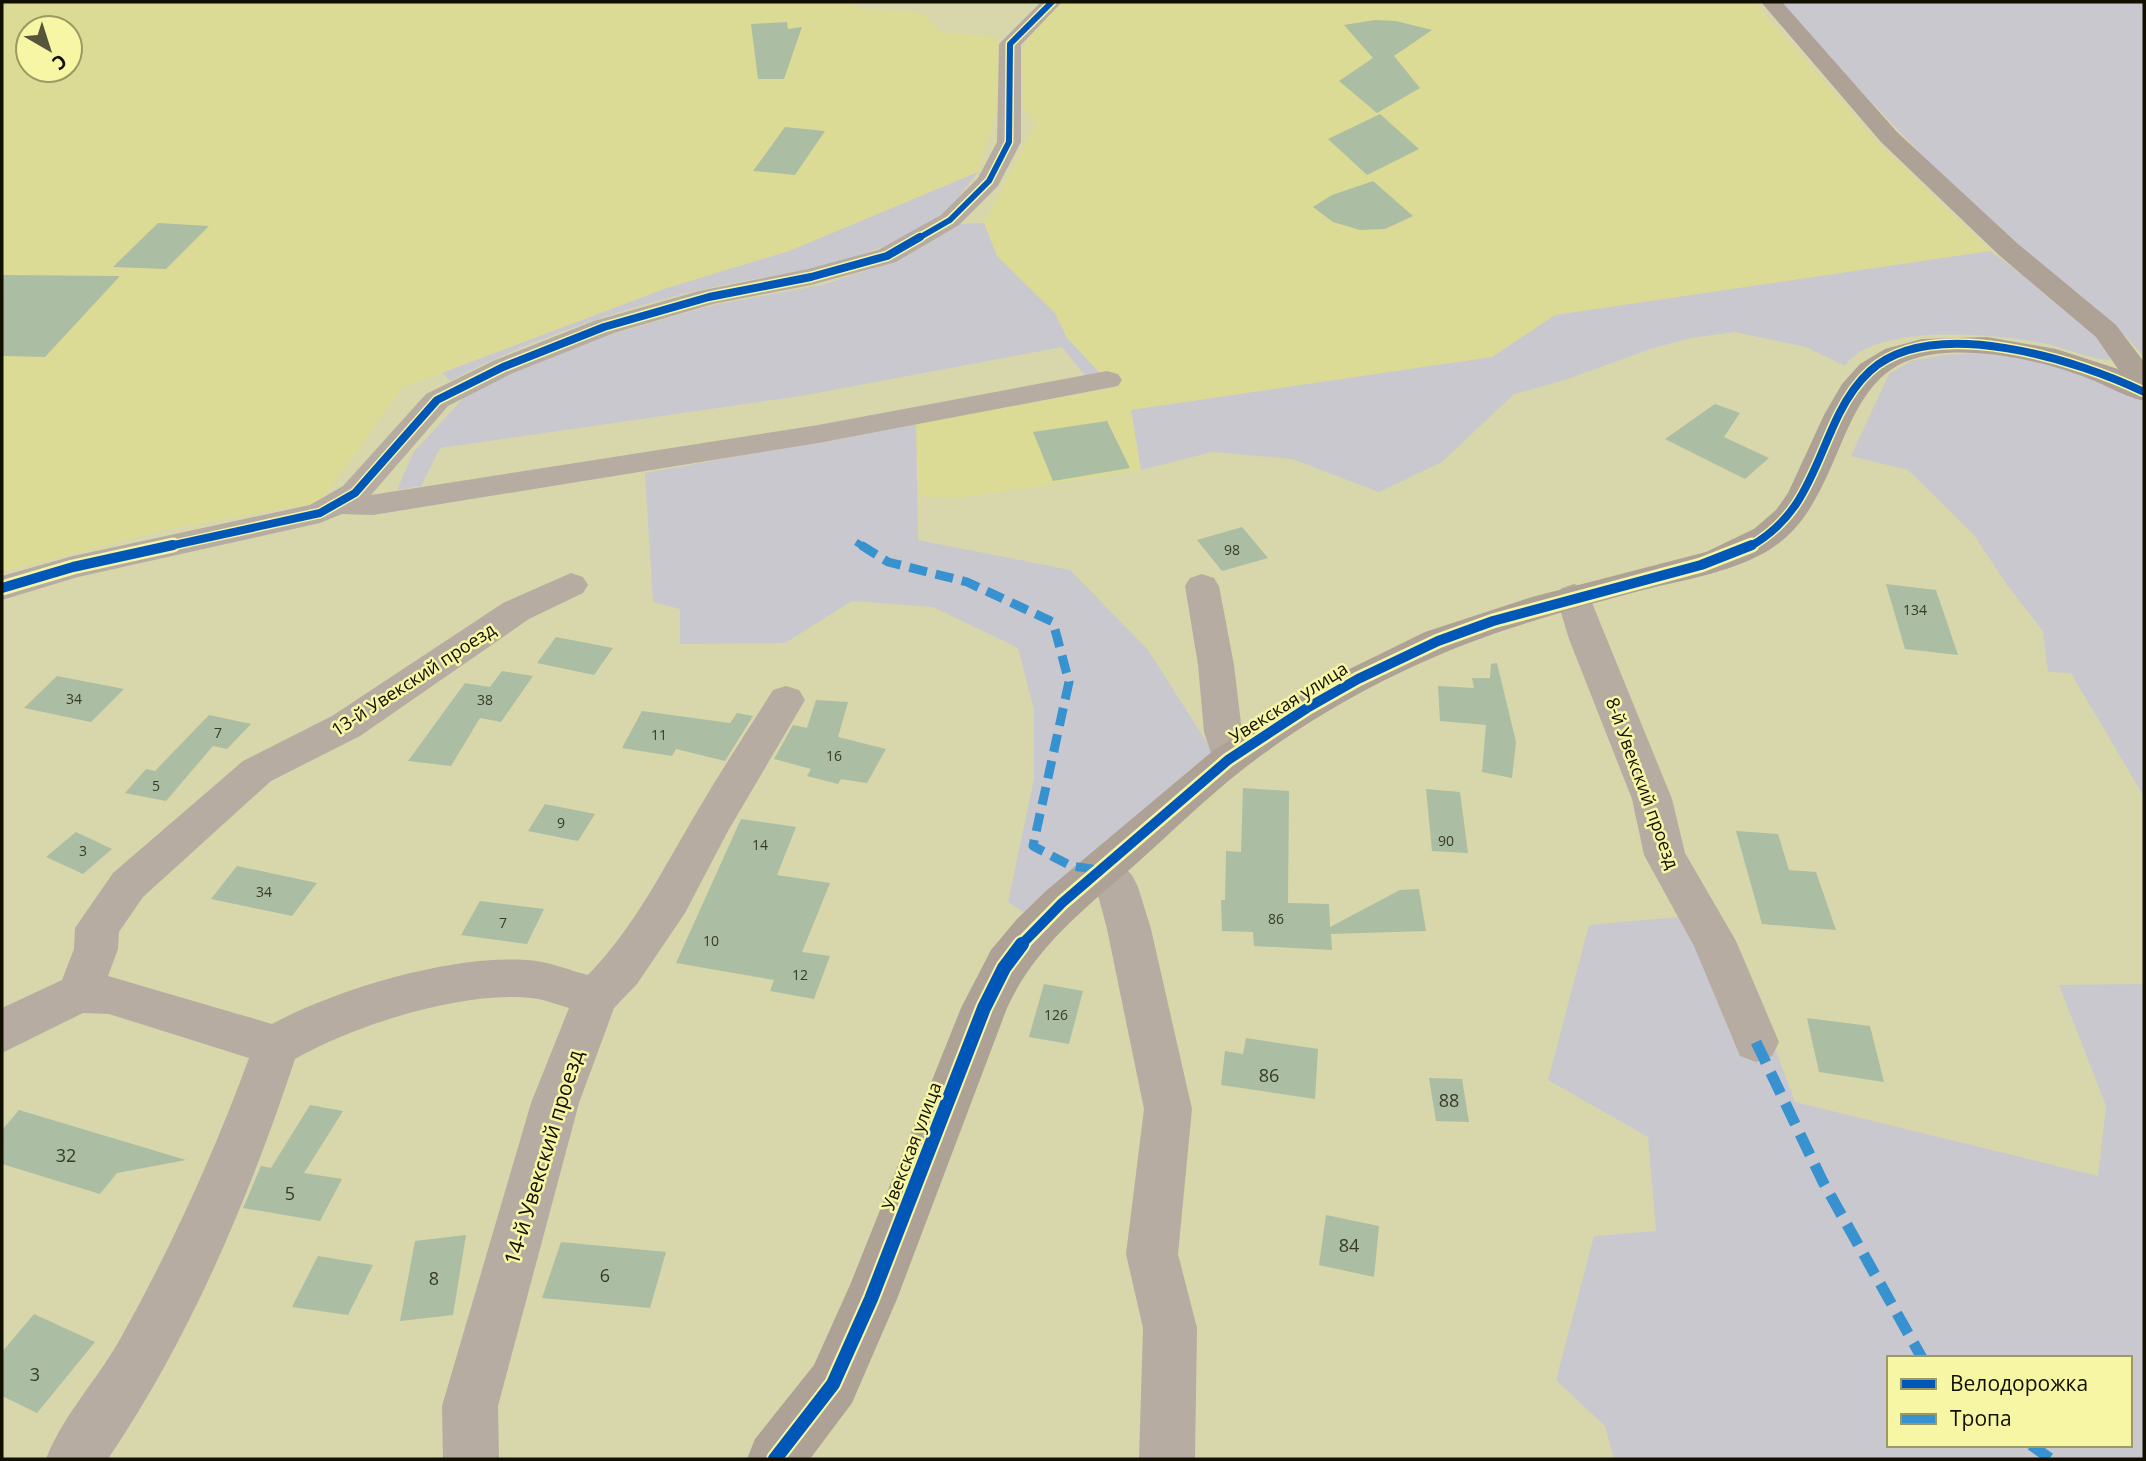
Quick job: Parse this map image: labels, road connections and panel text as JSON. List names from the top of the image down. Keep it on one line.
{"streets":{"street":["13-й Увекский проезд","Увекская улица","8-й Увекский проезд","14-й Увекский проезд"]},"crossings":[["Увекская улица","8-й Увекский проезд"]],"house_numbers":["98","134","34","38","7","11","16","5","9","90","14","3","34","86","7","10","12","126","86","88","32","5","84","6","8","3"],"legend":["Велодорожка","Тропа"],"north":"bottom right"}
